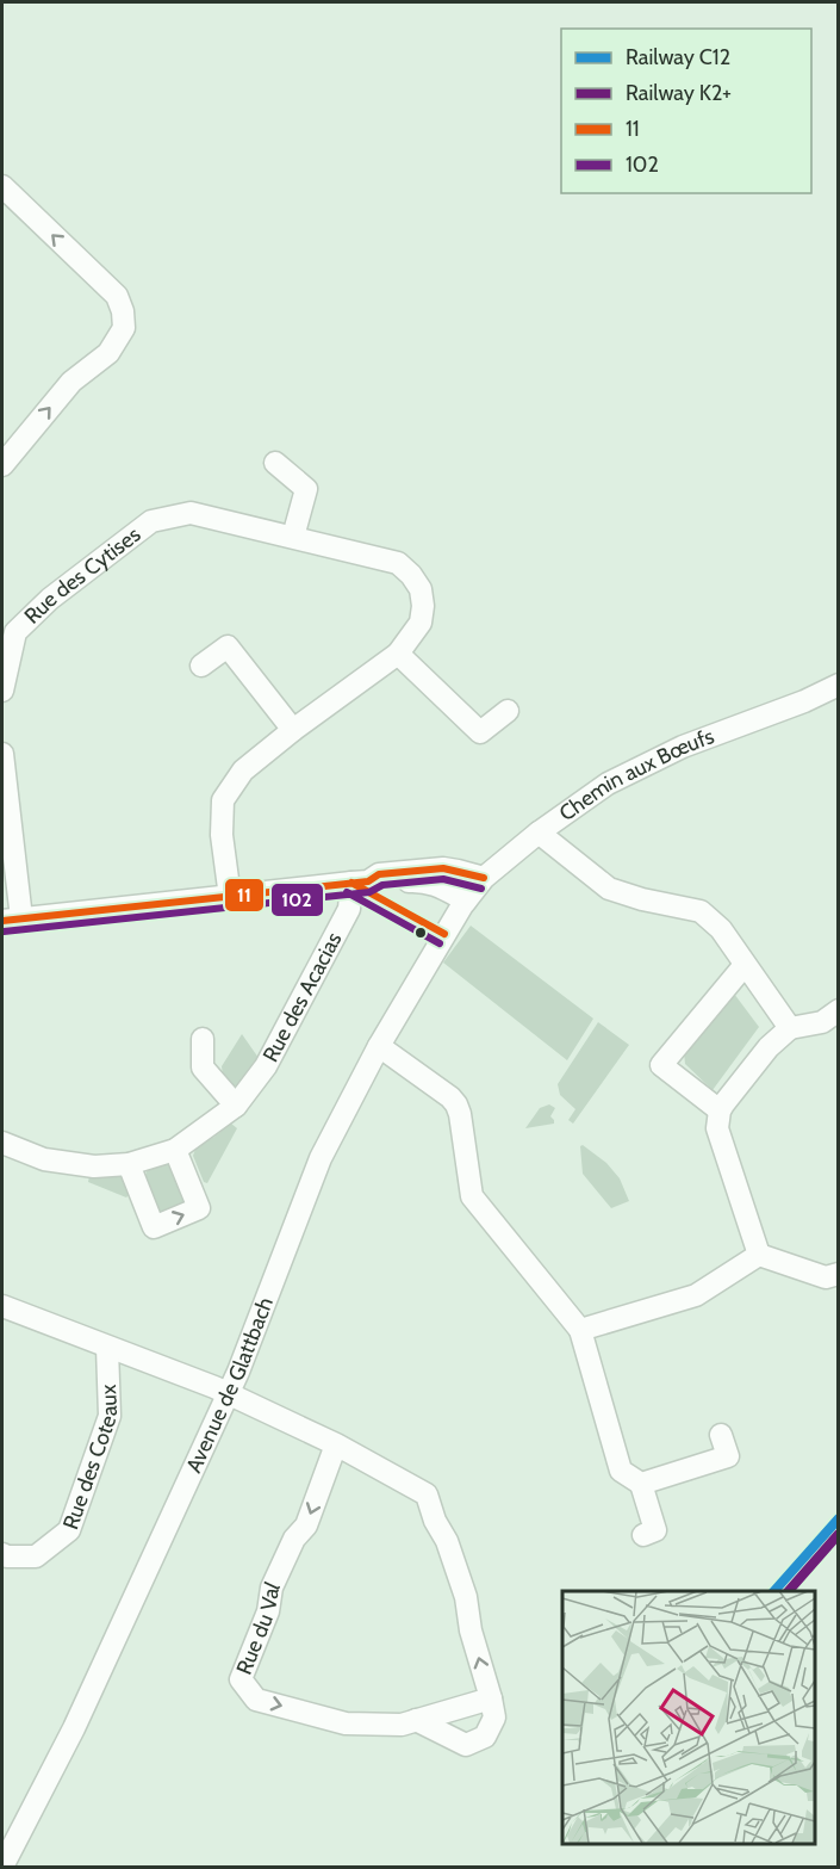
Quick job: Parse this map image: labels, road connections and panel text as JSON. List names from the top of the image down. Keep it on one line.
{"streets":{"street":["Rue des Cytises","Chemin aux Bœufs","Rue des Acacias","Avenue de Glattbach","Rue des Coteaux","Rue du Val"]},"crossings":[["Chemin aux Bœufs","Avenue de Glattbach"],["Avenue de Glattbach","Rue des Coteaux"]],"lines":["transit line 11","transit line 102","rail line C12","rail line K2+"],"legend":["Railway C12","Railway K2+","11","102"]}
